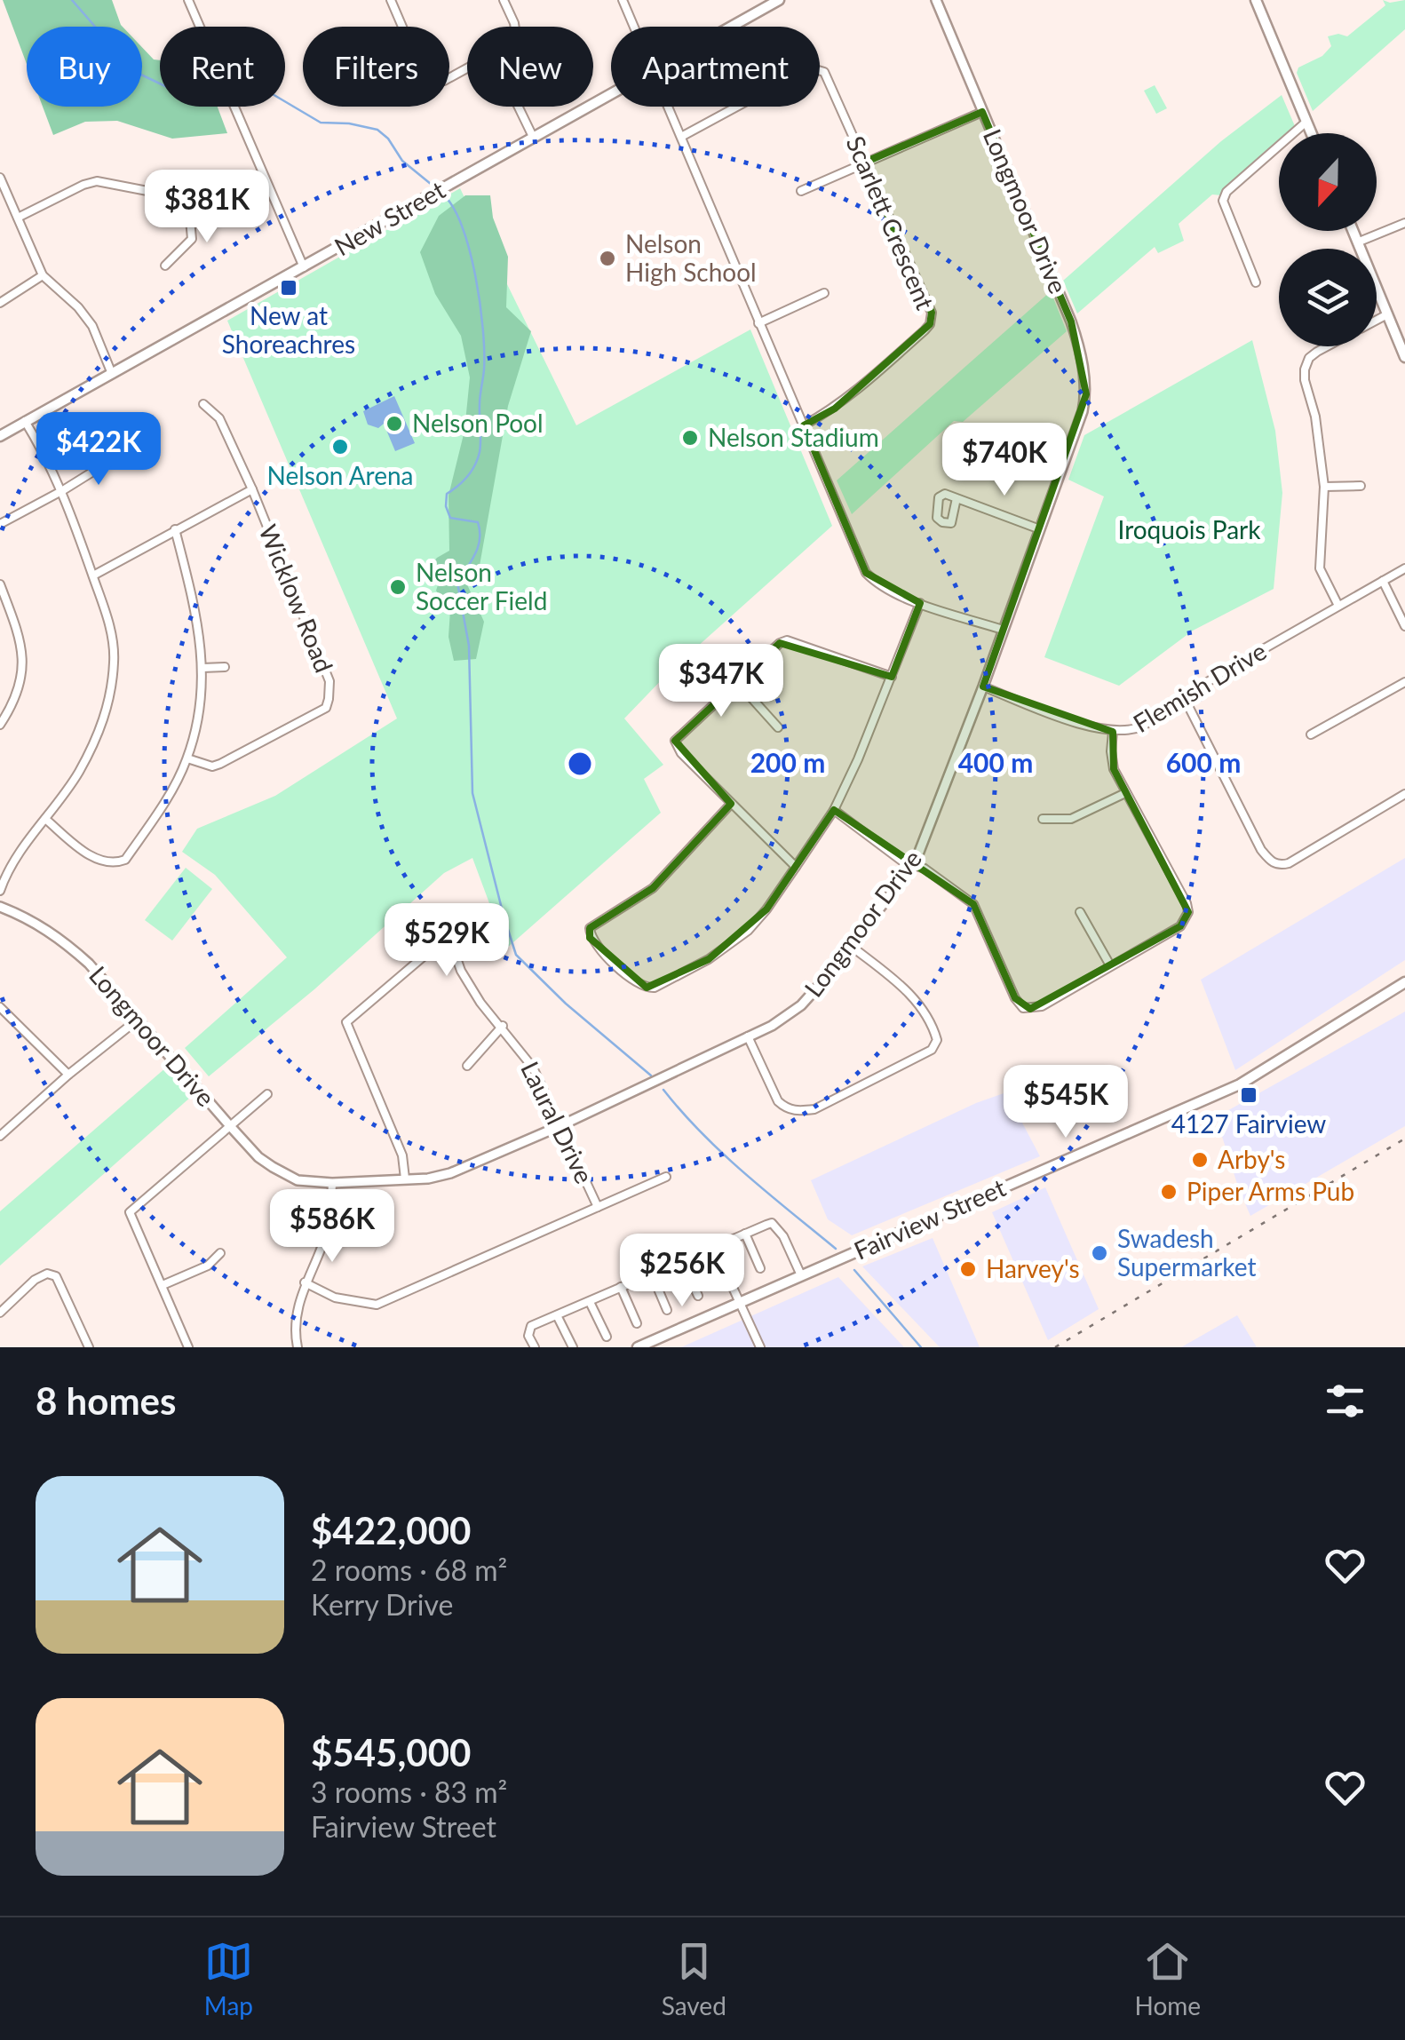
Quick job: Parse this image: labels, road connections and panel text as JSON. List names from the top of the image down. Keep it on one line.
{"streets":{"main road":["New Street","Fairview Street"],"street":["Longmoor Drive","Scarlett Crescent","Wicklow Road","Flemish Drive","Laural Drive"]},"crossings":[["Longmoor Drive","Flemish Drive"],["Longmoor Drive","Laural Drive"]],"parks":["Iroquois Park"],"places":{"other":["Nelson High School","Nelson Pool","Nelson Stadium","Nelson Arena","Nelson Soccer Field","Arby's","Piper Arms Pub","Swadesh Supermarket","Harvey's"],"transit":["New at Shoreachres","4127 Fairview"]},"north":"bottom","page":{"chip":["Buy","Rent","Filters","New","Apartment"],"price":["$381K","$422K","$740K","$347K","$529K","$545K","$586K","$256K"],"heading":"8 homes","list":[{"name":"$422,000","note":"2 rooms · 68 m² · Kerry Drive"},{"name":"$545,000","note":"3 rooms · 83 m² · Fairview Street"}],"tabs":["Map","Saved","Home"]},"rings":["200 m","400 m","600 m"]}
